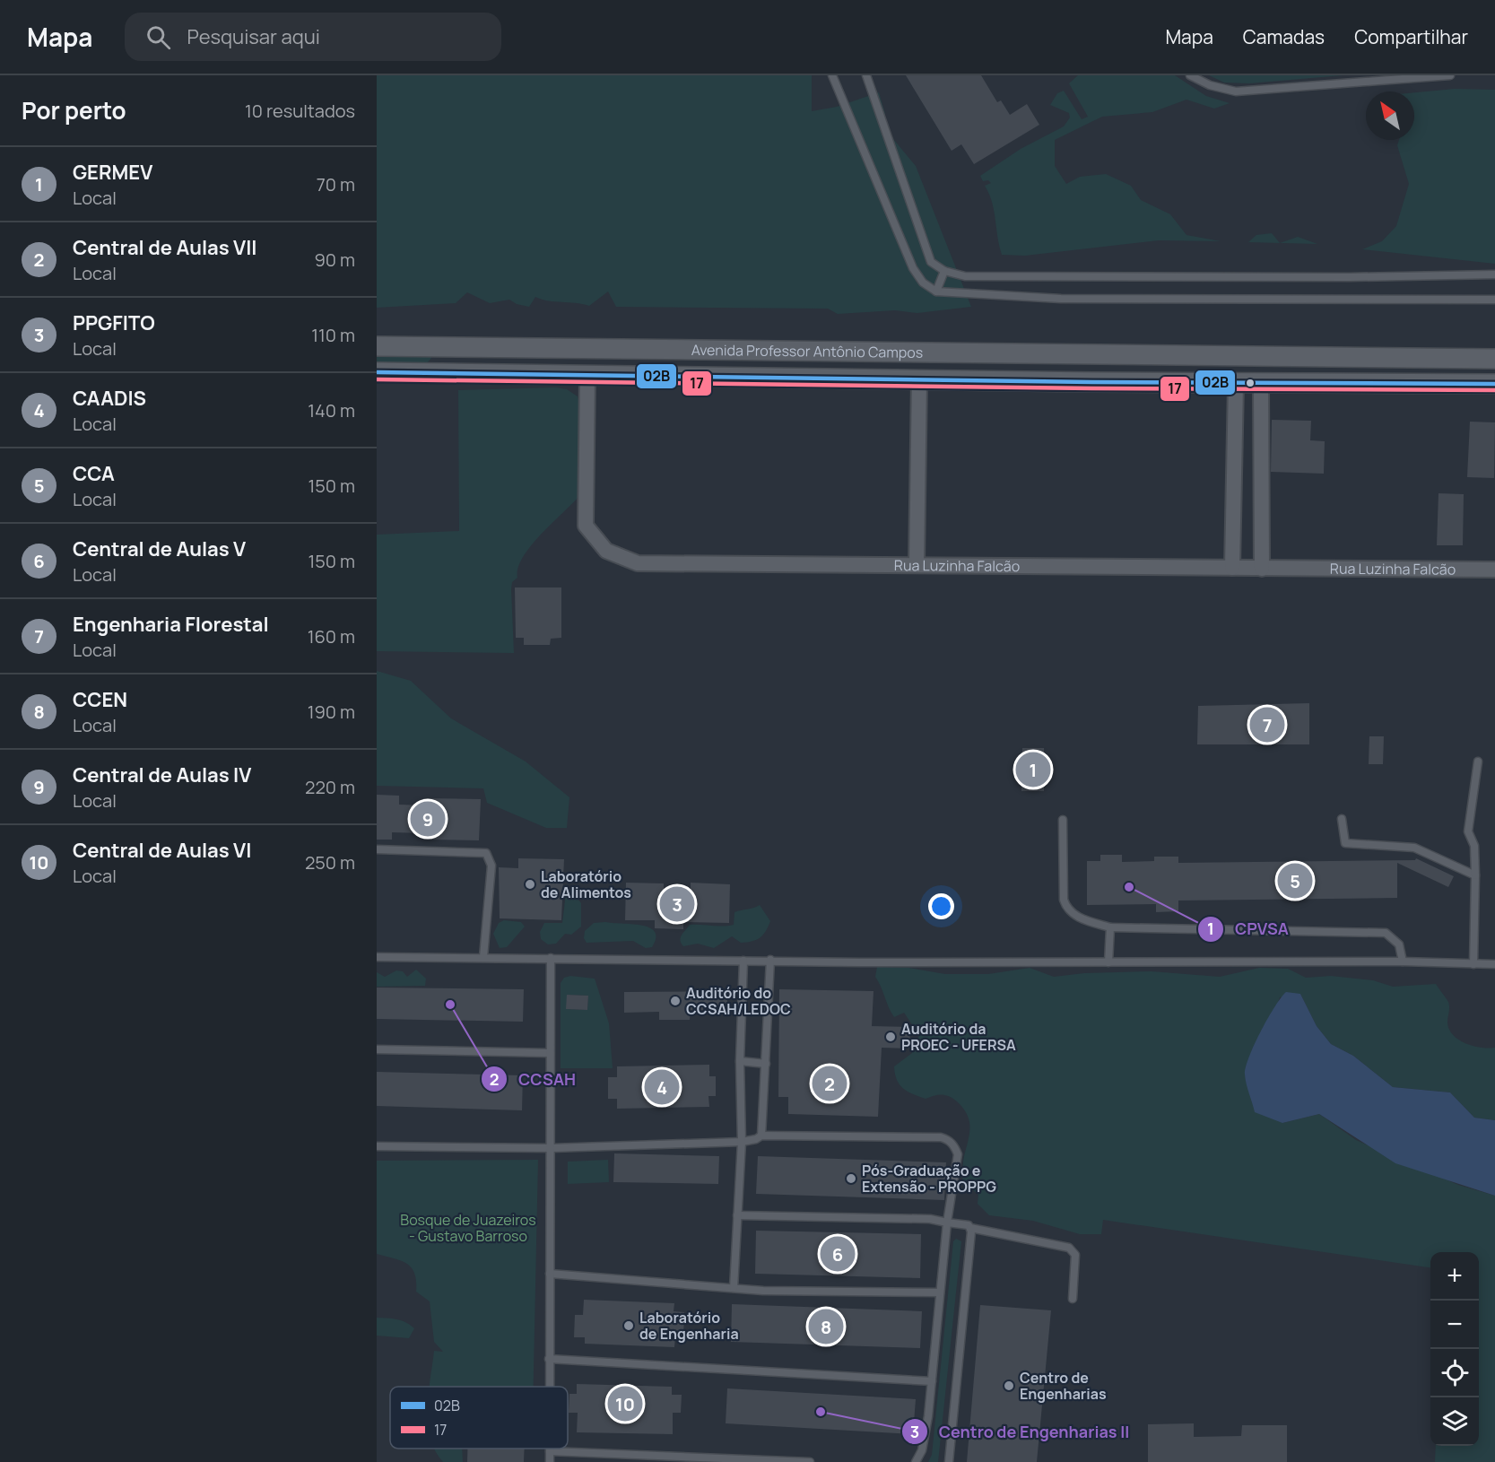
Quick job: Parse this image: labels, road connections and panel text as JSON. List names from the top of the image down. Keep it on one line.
{"streets":{"street":["Avenida Professor Antônio Campos","Rua Luzinha Falcão"]},"crossings":[["Avenida Professor Antônio Campos","Rua Luzinha Falcão"]],"parks":["Bosque de Juazeiros - Gustavo Barroso"],"places":["Laboratório de Alimentos","CPVSA","Auditório do CCSAH/LEDOC","CCSAH","Auditório da PROEC - UFERSA","Pós-Graduação e Extensão - PROPPG","Laboratório de Engenharia","Centro de Engenharias","Centro de Engenharias II"],"lines":["transit line 02B","transit line 17"],"legend":["02B","17"],"north":"top left","page":{"header":"Mapa","search":"Pesquisar aqui","nav":["Mapa","Camadas","Compartilhar"],"heading":["Por perto","10 resultados"],"list":[{"mark":"1","name":"GERMEV","note":"Local","value":"70 m"},{"mark":"2","name":"Central de Aulas VII","note":"Local","value":"90 m"},{"mark":"3","name":"PPGFITO","note":"Local","value":"110 m"},{"mark":"4","name":"CAADIS","note":"Local","value":"140 m"},{"mark":"5","name":"CCA","note":"Local","value":"150 m"},{"mark":"6","name":"Central de Aulas V","note":"Local","value":"150 m"},{"mark":"7","name":"Engenharia Florestal","note":"Local","value":"160 m"},{"mark":"8","name":"CCEN","note":"Local","value":"190 m"},{"mark":"9","name":"Central de Aulas IV","note":"Local","value":"220 m"},{"mark":"10","name":"Central de Aulas VI","note":"Local","value":"250 m"}],"pins":["7","1","9","5","3","2","4","6","8","10"],"map_buttons":["+","−"]}}
